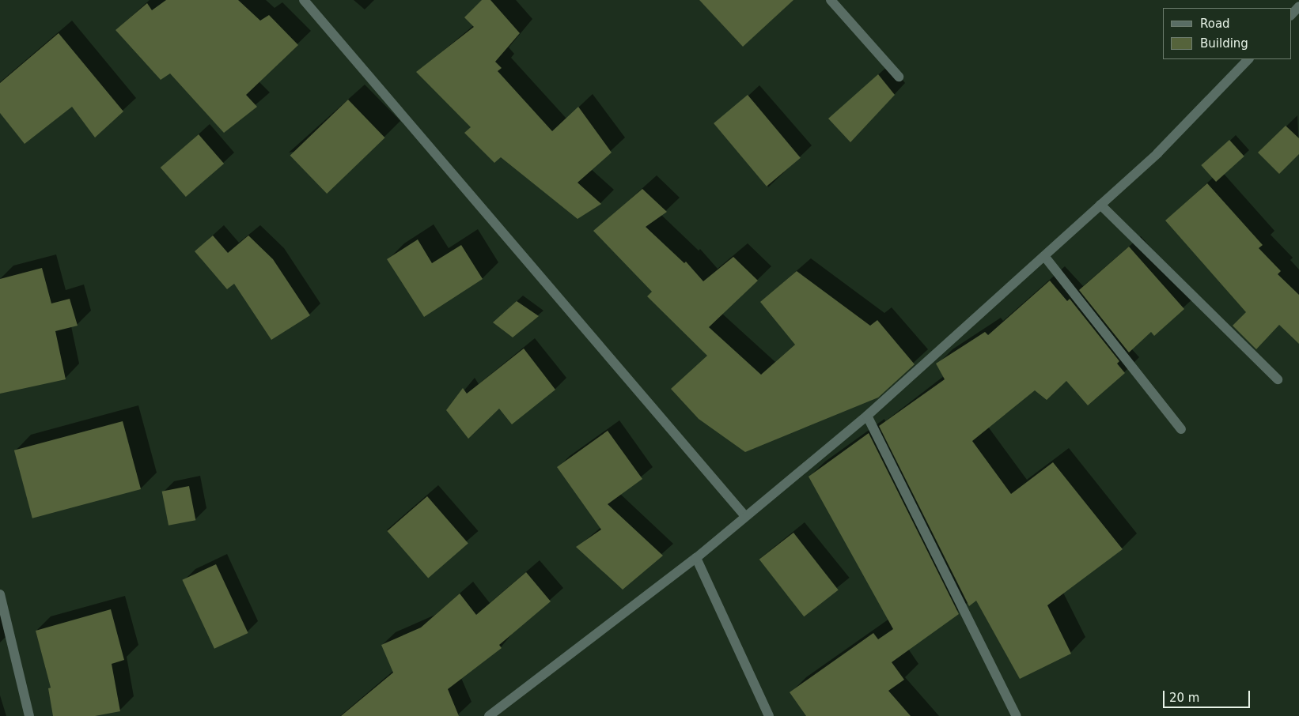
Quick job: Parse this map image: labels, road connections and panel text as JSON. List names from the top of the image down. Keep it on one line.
{"legend":["Road","Building"],"scale_bar":"20 m"}
